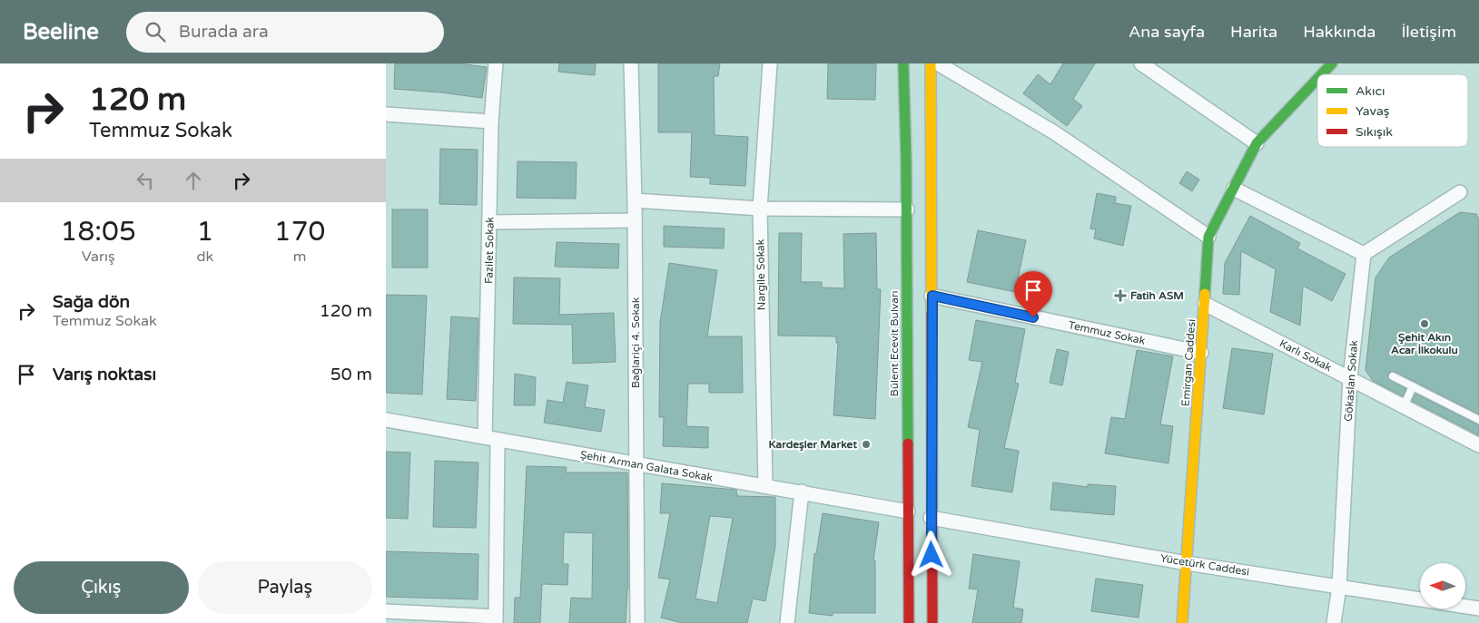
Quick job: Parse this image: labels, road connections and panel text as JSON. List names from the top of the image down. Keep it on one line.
{"streets":{"main road":["Bülent Ecevit Bulvarı","Emirgan Caddesi"],"street":["Fazilet Sokak","Nargile Sokak","Temmuz Sokak","Bağlariçi 4. Sokak","Karlı Sokak","Gökaslan Sokak","Şehit Arman Galata Sokak","Yücetürk Caddesi"]},"crossings":[["Fazilet Sokak","Şehit Arman Galata Sokak"],["Nargile Sokak","Şehit Arman Galata Sokak"],["Temmuz Sokak","Emirgan Caddesi"],["Bağlariçi 4. Sokak","Şehit Arman Galata Sokak"],["Bülent Ecevit Bulvarı","Şehit Arman Galata Sokak"],["Karlı Sokak","Emirgan Caddesi"],["Karlı Sokak","Gökaslan Sokak"],["Emirgan Caddesi","Yücetürk Caddesi"],["Gökaslan Sokak","Yücetürk Caddesi"]],"places":{"health":["Fatih ASM"],"other":["Şehit Akın Acar İlkokulu","Kardeşler Market"]},"legend":["Akıcı","Yavaş","Sıkışık"],"north":"left","page":{"header":"Beeline","search":"Burada ara","nav":["Ana sayfa","Harita","Hakkında","İletişim"],"turn":["120 m","Temmuz Sokak"],"eta":["18:05","Varış","1","dk","170","m"],"list":[{"name":"Sağa dön","note":"Temmuz Sokak","value":"120 m"},{"name":"Varış noktası","value":"50 m"}],"buttons":["Çıkış","Paylaş"]}}
